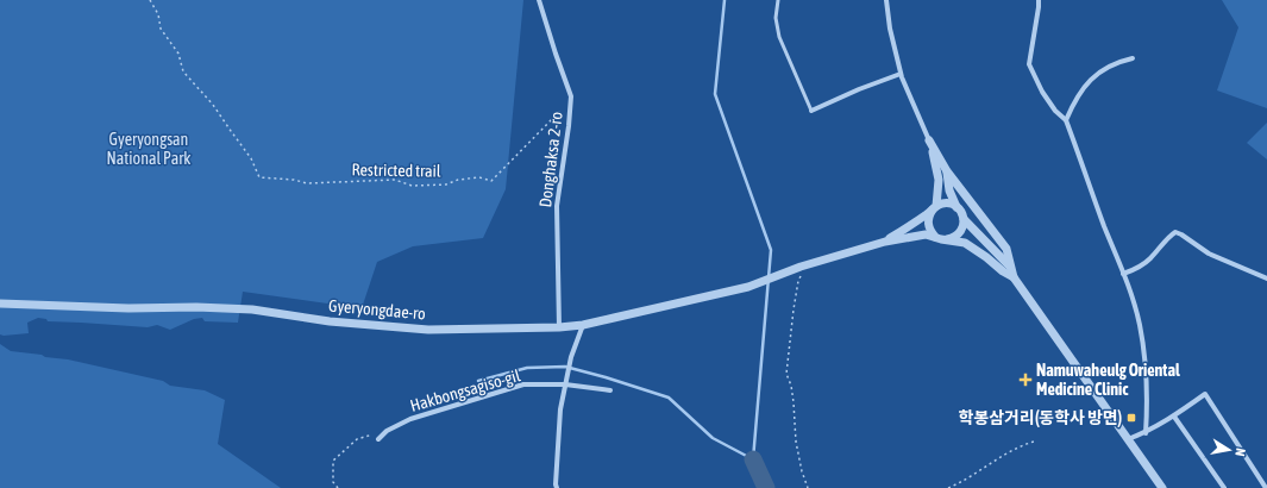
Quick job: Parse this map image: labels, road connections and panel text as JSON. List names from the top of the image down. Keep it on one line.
{"streets":{"street":["Donghaksa 2-ro","Gyeryongdae-ro","Hakbongsagiso-gil"],"path":["Restricted trail"]},"crossings":[["Donghaksa 2-ro","Restricted trail"],["Donghaksa 2-ro","Gyeryongdae-ro"]],"parks":["Gyeryongsan National Park"],"places":{"health":["Namuwaheulg Oriental Medicine Clinic"],"transit":["학봉삼거리(동학사 방면)"]},"north":"right"}
